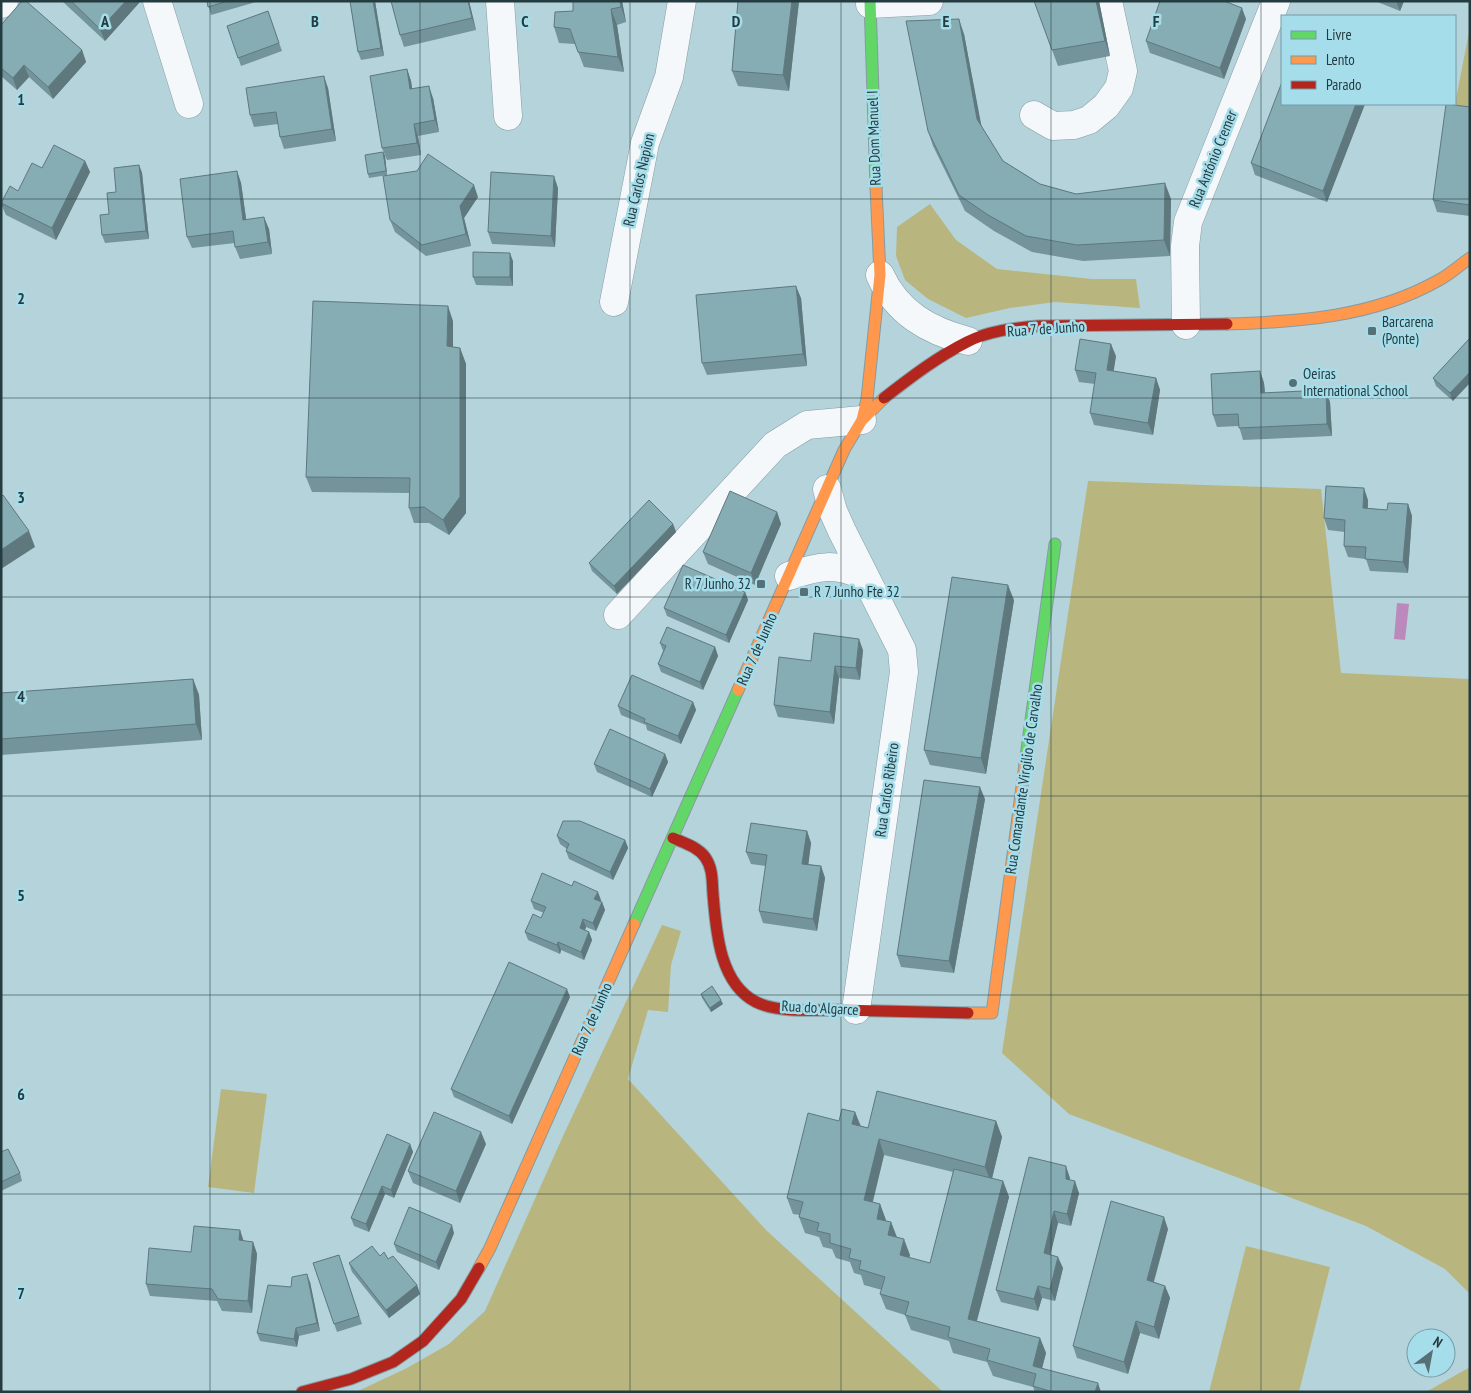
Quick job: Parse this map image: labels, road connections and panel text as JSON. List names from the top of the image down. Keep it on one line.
{"streets":{"main road":["Rua Dom Manuel I","Rua 7 de Junho","Rua Comandante Virgílio de Carvalho","Rua do Algarce"],"street":["Rua António Cremer","Rua Carlos Napion","Rua Carlos Ribeiro"]},"crossings":[["Rua Dom Manuel I","Rua 7 de Junho"],["Rua António Cremer","Rua 7 de Junho"],["Rua 7 de Junho","Rua Carlos Ribeiro"],["Rua 7 de Junho","Rua do Algarce"],["Rua Comandante Virgílio de Carvalho","Rua do Algarce"],["Rua Carlos Ribeiro","Rua do Algarce"]],"places":{"transit":["Barcarena (Ponte)","R 7 Junho 32","R 7 Junho Fte 32"],"other":["Oeiras International School"]},"legend":["Livre","Lento","Parado"],"north":"top right","grid":{"columns":["A","B","C","D","E","F"],"rows":["1","2","3","4","5","6","7"]}}
